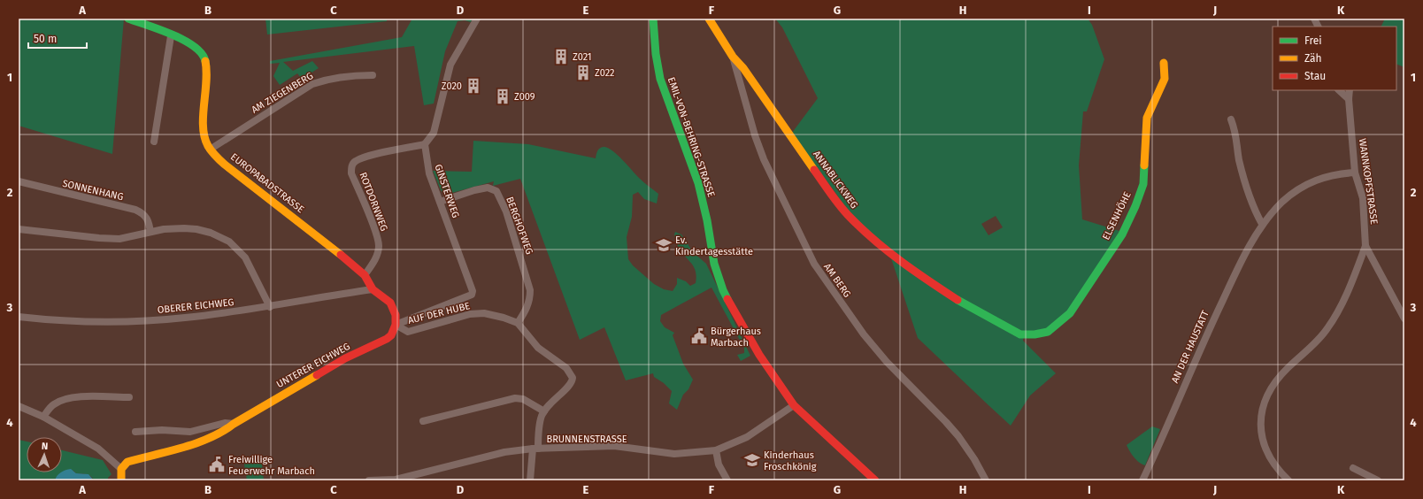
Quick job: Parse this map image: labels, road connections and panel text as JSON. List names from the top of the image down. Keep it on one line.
{"streets":{"street":["AM ZIEGENBERG","EMIL-VON-BEHRING-STRASSE","ANNABLICKWEG","WANNKOPFSTRASSE","EUROPABADSTRASSE","SONNENHANG","GINSTERWEG","ROTDORNWEG","ELSENHÖHE","BERGHOFWEG","AM BERG","OBERER EICHWEG","AUF DER HUBE","AN DER HAUSTATT","UNTERER EICHWEG","BRUNNENSTRASSE"]},"crossings":[["AM ZIEGENBERG","EUROPABADSTRASSE"],["EMIL-VON-BEHRING-STRASSE","BRUNNENSTRASSE"],["ANNABLICKWEG","ELSENHÖHE"],["ANNABLICKWEG","AM BERG"],["WANNKOPFSTRASSE","AN DER HAUSTATT"],["EUROPABADSTRASSE","ROTDORNWEG"],["EUROPABADSTRASSE","OBERER EICHWEG"],["GINSTERWEG","ROTDORNWEG"],["GINSTERWEG","BERGHOFWEG"],["GINSTERWEG","AUF DER HUBE"],["GINSTERWEG","UNTERER EICHWEG"],["BERGHOFWEG","AUF DER HUBE"],["AUF DER HUBE","UNTERER EICHWEG"]],"places":{"building":["Z021","Z022","Z020","Z009"],"school or university":["Ev. Kindertagesstätte","Kinderhaus Froschkönig"],"public building":["Bürgerhaus Marbach","Freiwillige Feuerwehr Marbach"]},"legend":["Frei","Zäh","Stau"],"scale_bar":"50 m","north":"top","grid":{"columns":["A","B","C","D","E","F","G","H","I","J","K"],"rows":["1","2","3","4"]}}
